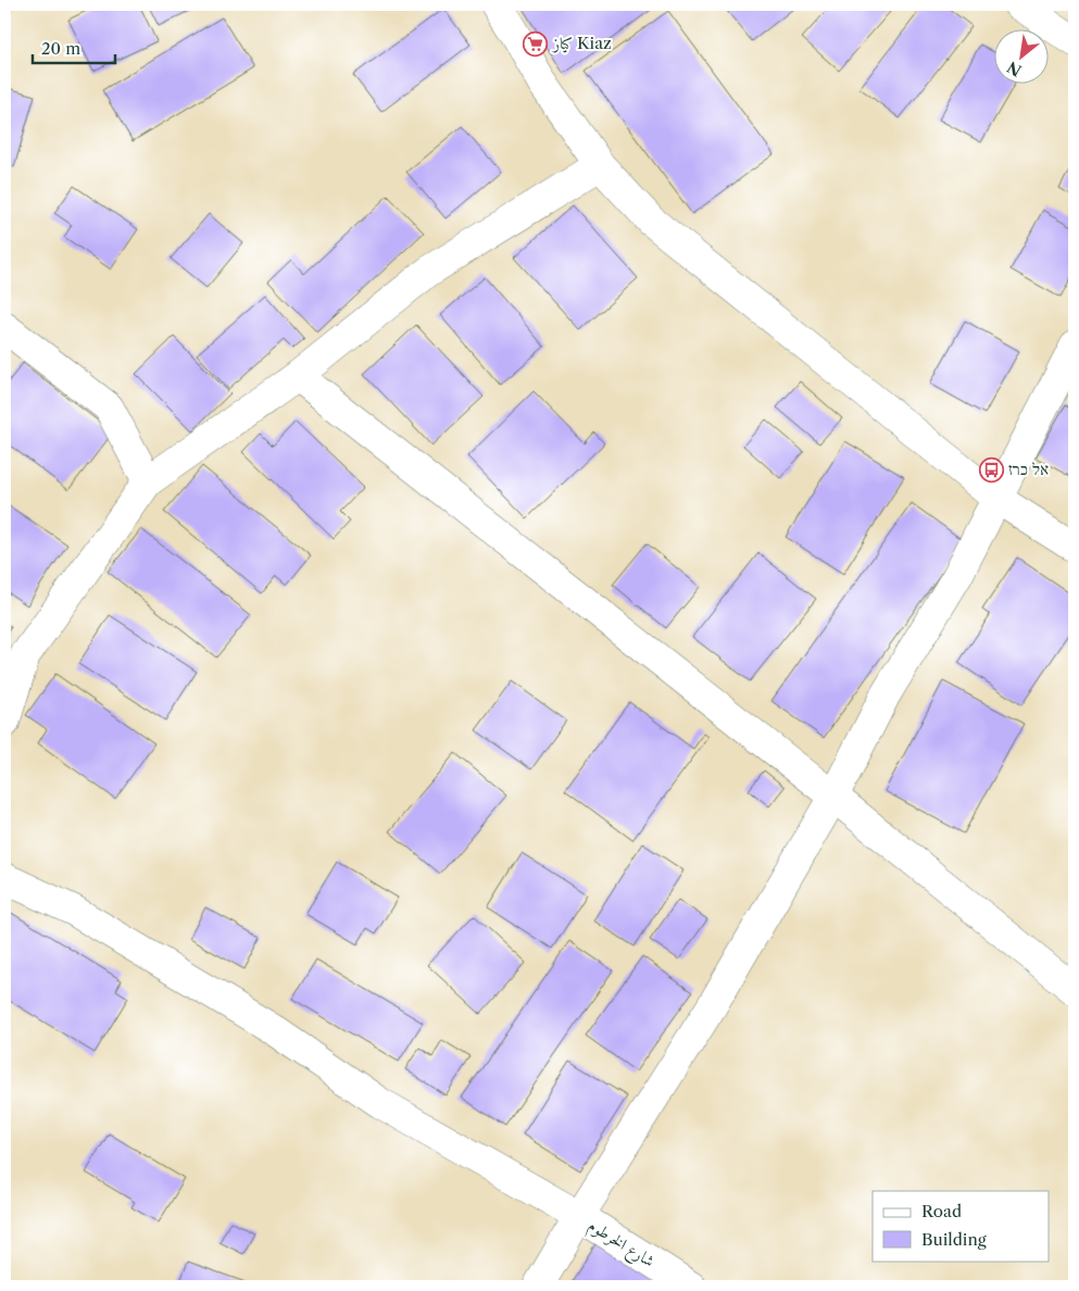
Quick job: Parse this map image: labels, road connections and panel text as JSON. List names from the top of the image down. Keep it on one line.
{"streets":{"street":["شارع الخرطوم"]},"places":{"supermarket":["كياز Kiaz"],"bus stop":["אל כרז"]},"legend":["Road","Building"],"scale_bar":"20 m","north":"bottom left"}
